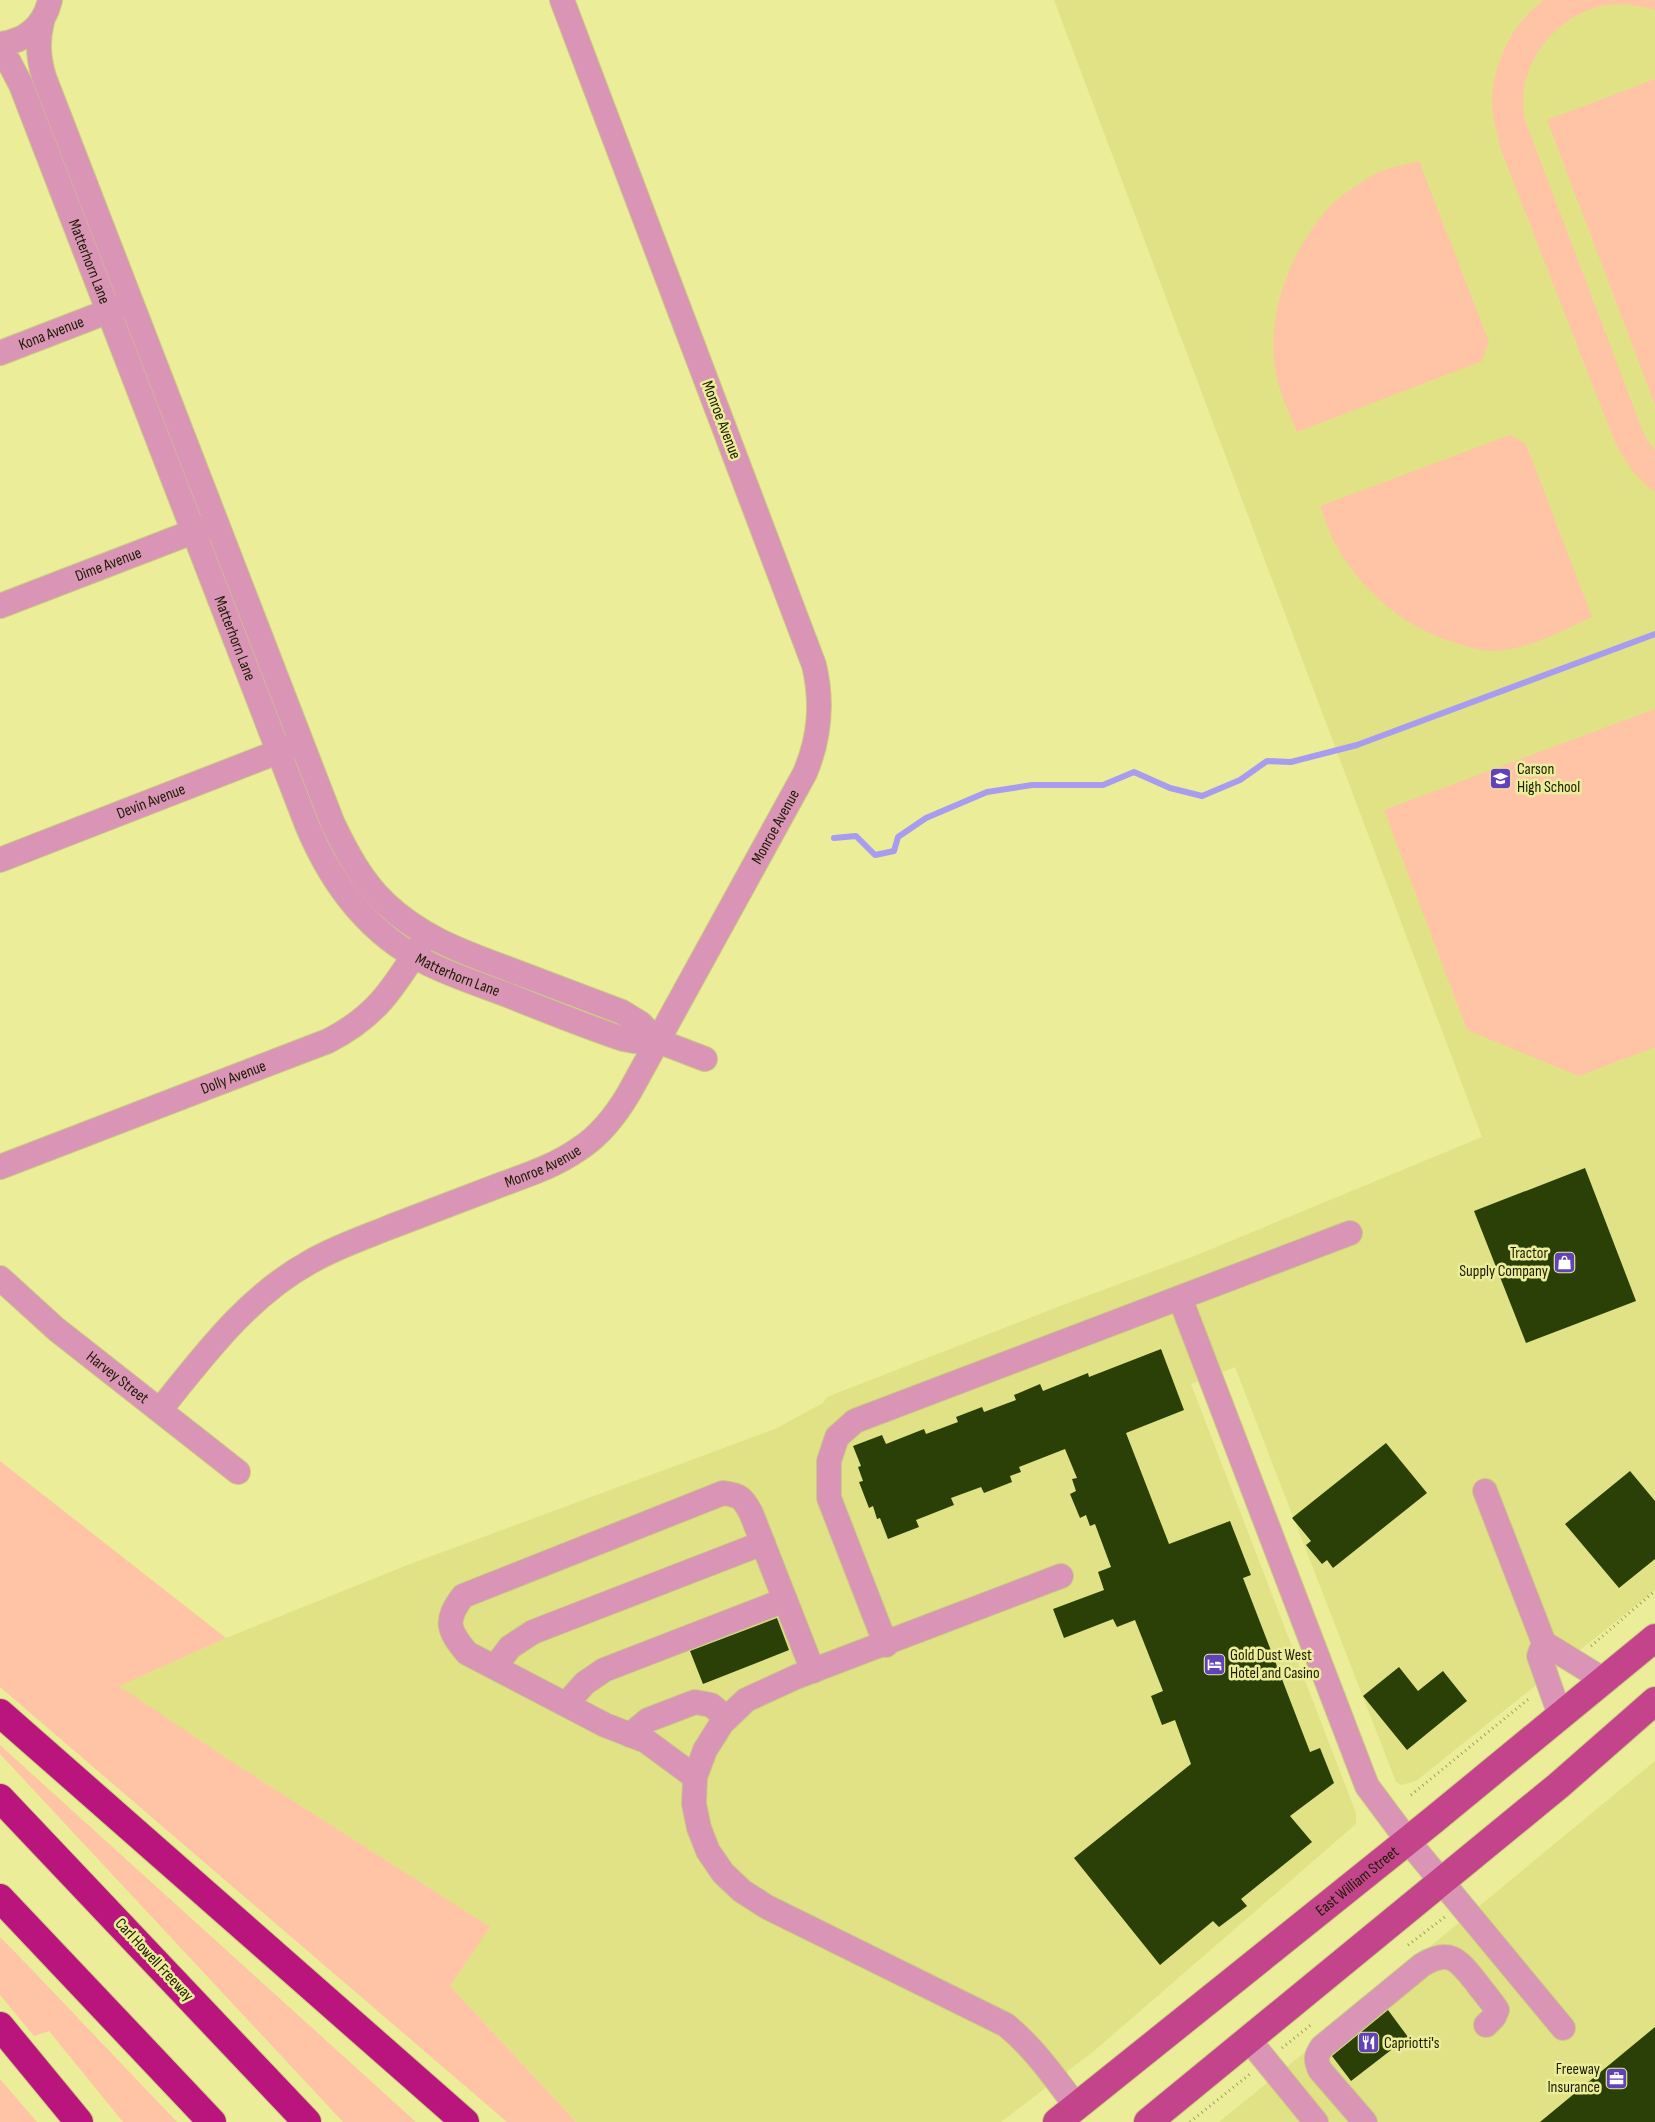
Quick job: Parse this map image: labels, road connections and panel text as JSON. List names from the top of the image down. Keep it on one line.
{"streets":{"highway":["Carl Howell Freeway"],"main road":["East William Street"],"street":["Matterhorn Lane","Kona Avenue","Monroe Avenue","Dime Avenue","Devin Avenue","Dolly Avenue","Harvey Street"]},"crossings":[["Matterhorn Lane","Kona Avenue"],["Matterhorn Lane","Monroe Avenue"],["Matterhorn Lane","Dime Avenue"],["Matterhorn Lane","Devin Avenue"],["Matterhorn Lane","Dolly Avenue"],["Monroe Avenue","Harvey Street"]],"places":{"school or university":["Carson High School"],"shop":["Tractor Supply Company"],"hotel":["Gold Dust West Hotel and Casino"],"restaurant":["Capriotti's"],"office":["Freeway Insurance"]}}
